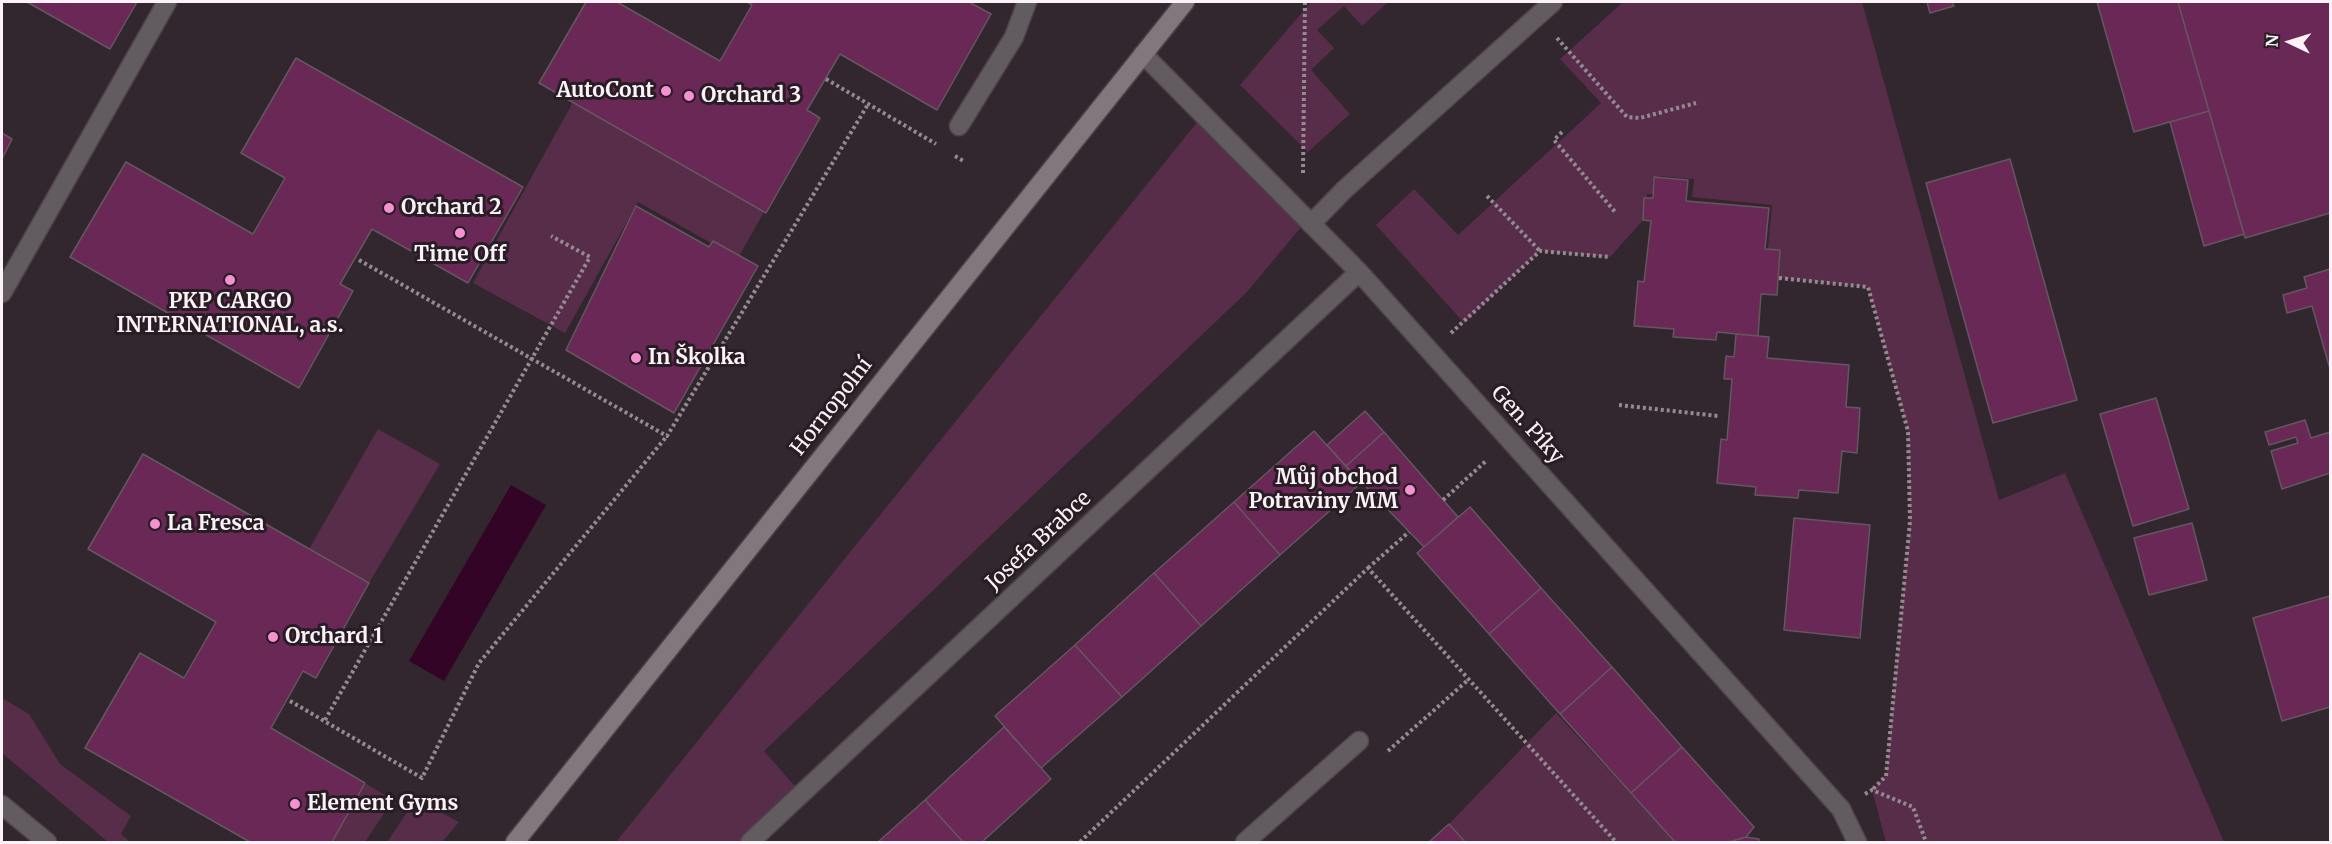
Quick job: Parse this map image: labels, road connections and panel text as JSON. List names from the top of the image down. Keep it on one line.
{"streets":{"street":["Hornopolní","Gen. Píky","Josefa Brabce"]},"crossings":[["Hornopolní","Gen. Píky"],["Gen. Píky","Josefa Brabce"]],"places":["AutoCont","Orchard 3","Orchard 2","Time Off","PKP CARGO INTERNATIONAL, a.s.","In Školka","Můj obchod Potraviny MM","La Fresca","Orchard 1","Element Gyms"],"north":"left"}
